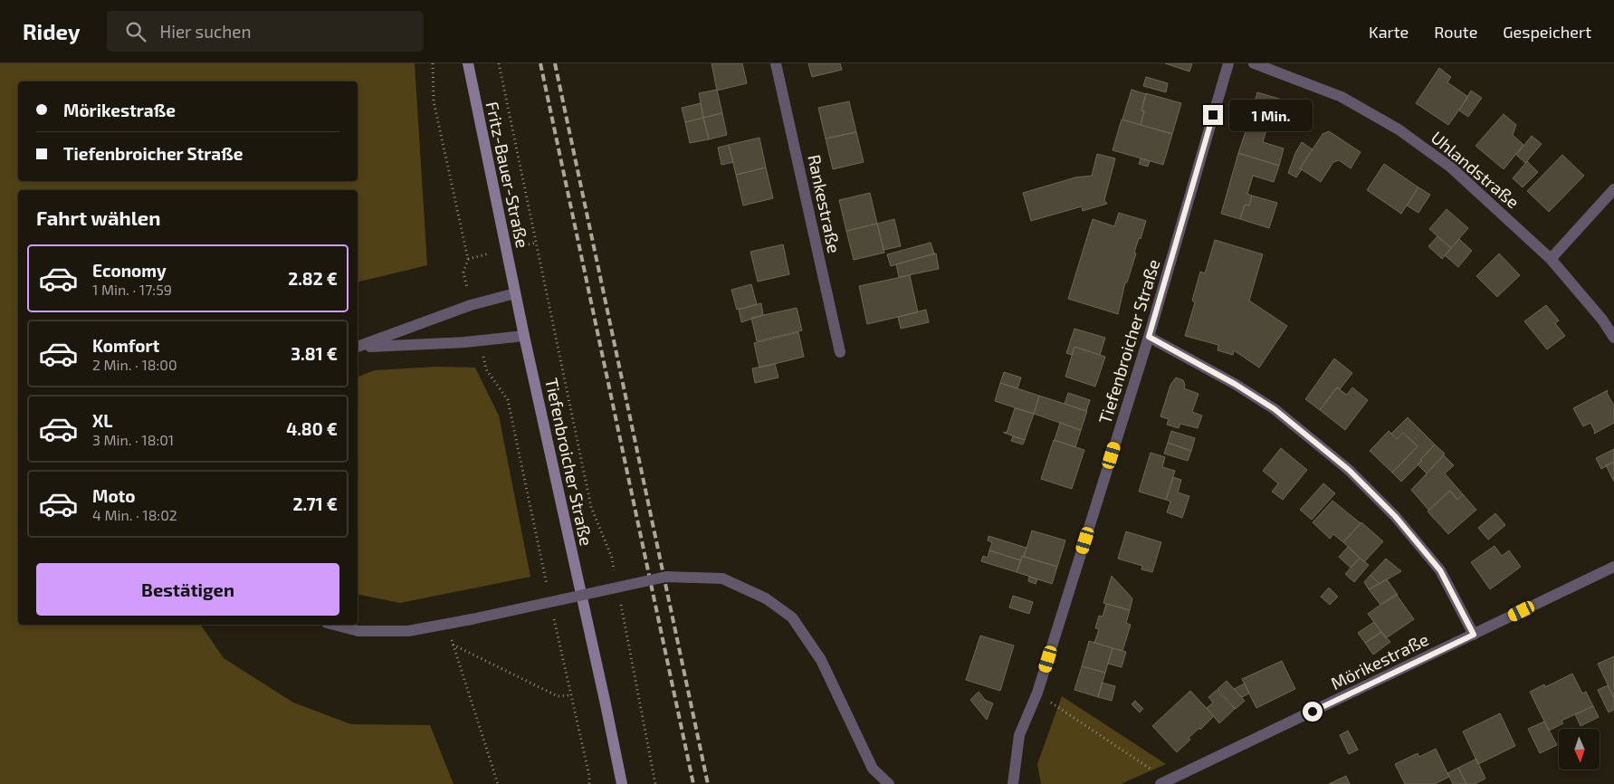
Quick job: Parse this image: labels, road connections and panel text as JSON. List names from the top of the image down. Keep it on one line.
{"streets":{"main road":["Fritz-Bauer-Straße","Tiefenbroicher Straße"],"street":["Uhlandstraße","Rankestraße","Mörikestraße"]},"crossings":[["Fritz-Bauer-Straße","Tiefenbroicher Straße"]],"north":"bottom","page":{"header":"Ridey","search":"Hier suchen","nav":["Karte","Route","Gespeichert"],"banner":["Mörikestraße","Tiefenbroicher Straße"],"bubble":"1 Min.","heading":"Fahrt wählen","list":[{"name":"Economy","note":"1 Min. · 17:59","value":"2.82 €"},{"name":"Komfort","note":"2 Min. · 18:00","value":"3.81 €"},{"name":"XL","note":"3 Min. · 18:01","value":"4.80 €"},{"name":"Moto","note":"4 Min. · 18:02","value":"2.71 €"}],"buttons":"Bestätigen"}}
